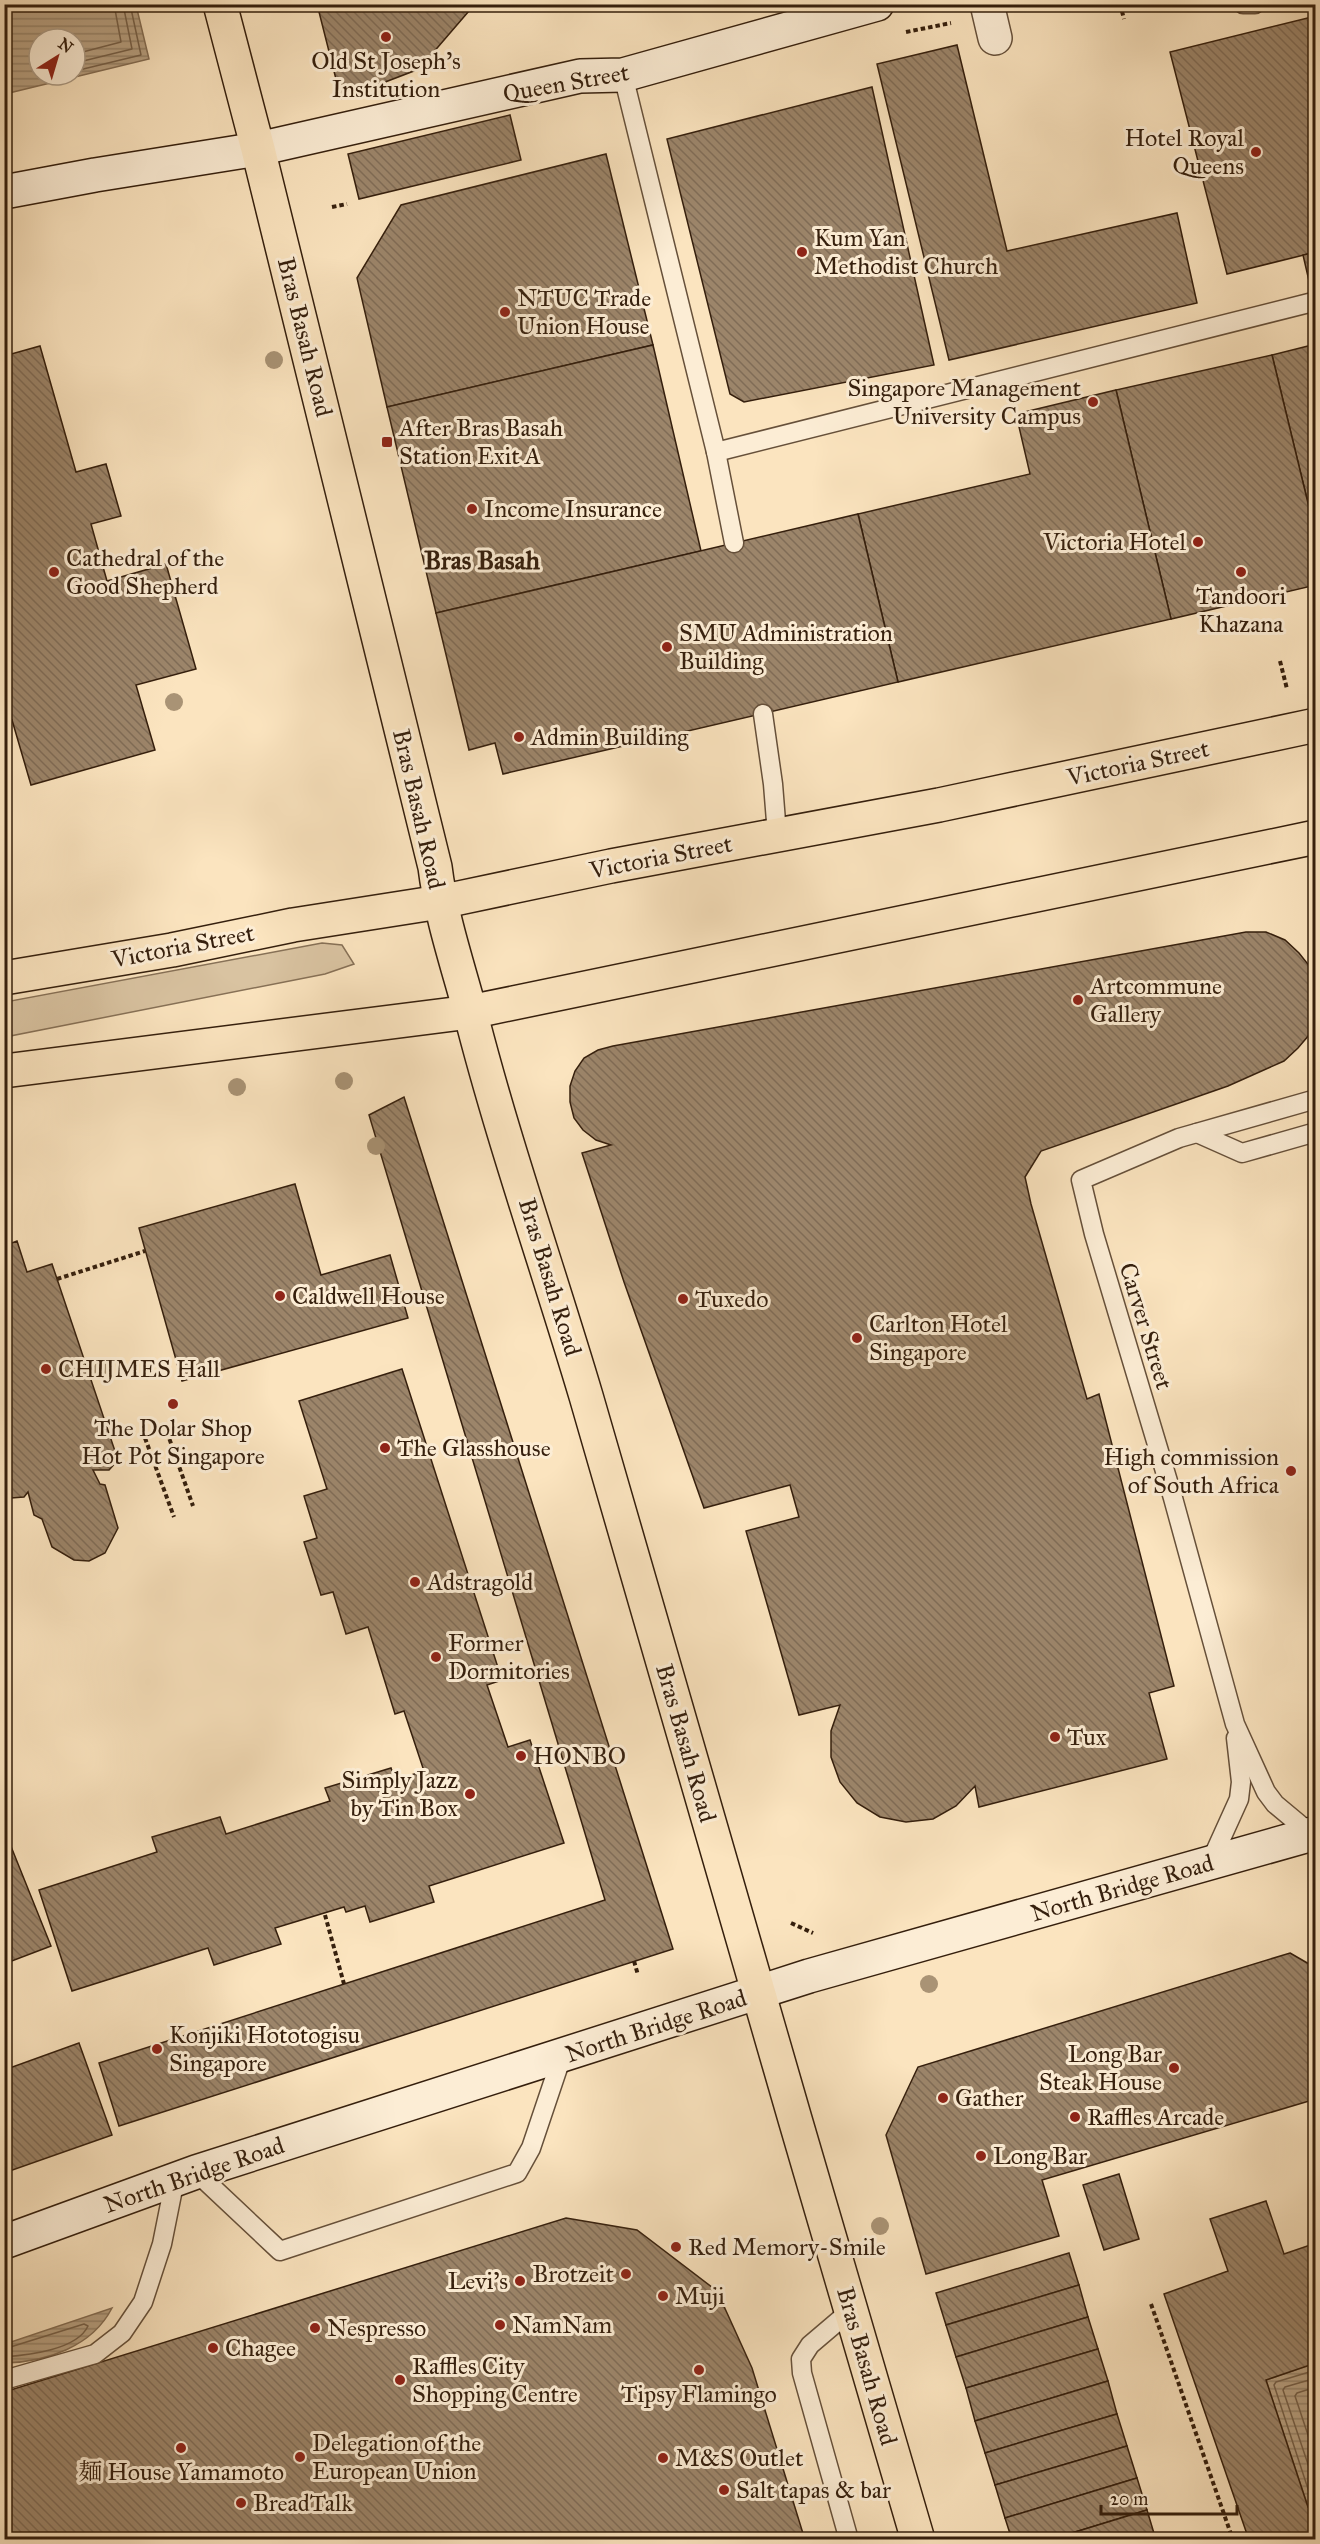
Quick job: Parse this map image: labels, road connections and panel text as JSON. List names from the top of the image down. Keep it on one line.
{"streets":{"main road":["Queen Street","Bras Basah Road","Victoria Street","North Bridge Road"],"lane":["Carver Street"]},"crossings":[["Queen Street","Bras Basah Road"],["Bras Basah Road","Victoria Street"],["Bras Basah Road","North Bridge Road"],["Carver Street","North Bridge Road"]],"districts":["Bras Basah"],"places":{"other":["Old St Joseph's Institution","Hotel Royal Queens","Kum Yan Methodist Church","NTUC Trade Union House","Singapore Management University Campus","Income Insurance","Victoria Hotel","Cathedral of the Good Shepherd","Tandoori Khazana","SMU Administration Building","Admin Building","Artcommune Gallery","Caldwell House","Tuxedo","Carlton Hotel Singapore","CHIJMES Hall","The Dolar Shop Hot Pot Singapore","The Glasshouse","High commission of South Africa","Adstragold","Former Dormitories","Tux","HONBO","Simply Jazz by Tin Box","Konjiki Hototogisu Singapore","Long Bar Steak House","Gather","Raffles Arcade","Long Bar","Red Memory-Smile","Brotzeit","Levi's","Muji","NamNam","Nespresso","Chagee","Tipsy Flamingo","Raffles City Shopping Centre","麺 House Yamamoto","Delegation of the European Union","M&S Outlet","Salt tapas & bar","BreadTalk"],"transit":["After Bras Basah Station Exit A"]},"scale_bar":"20 m","north":"top right"}
